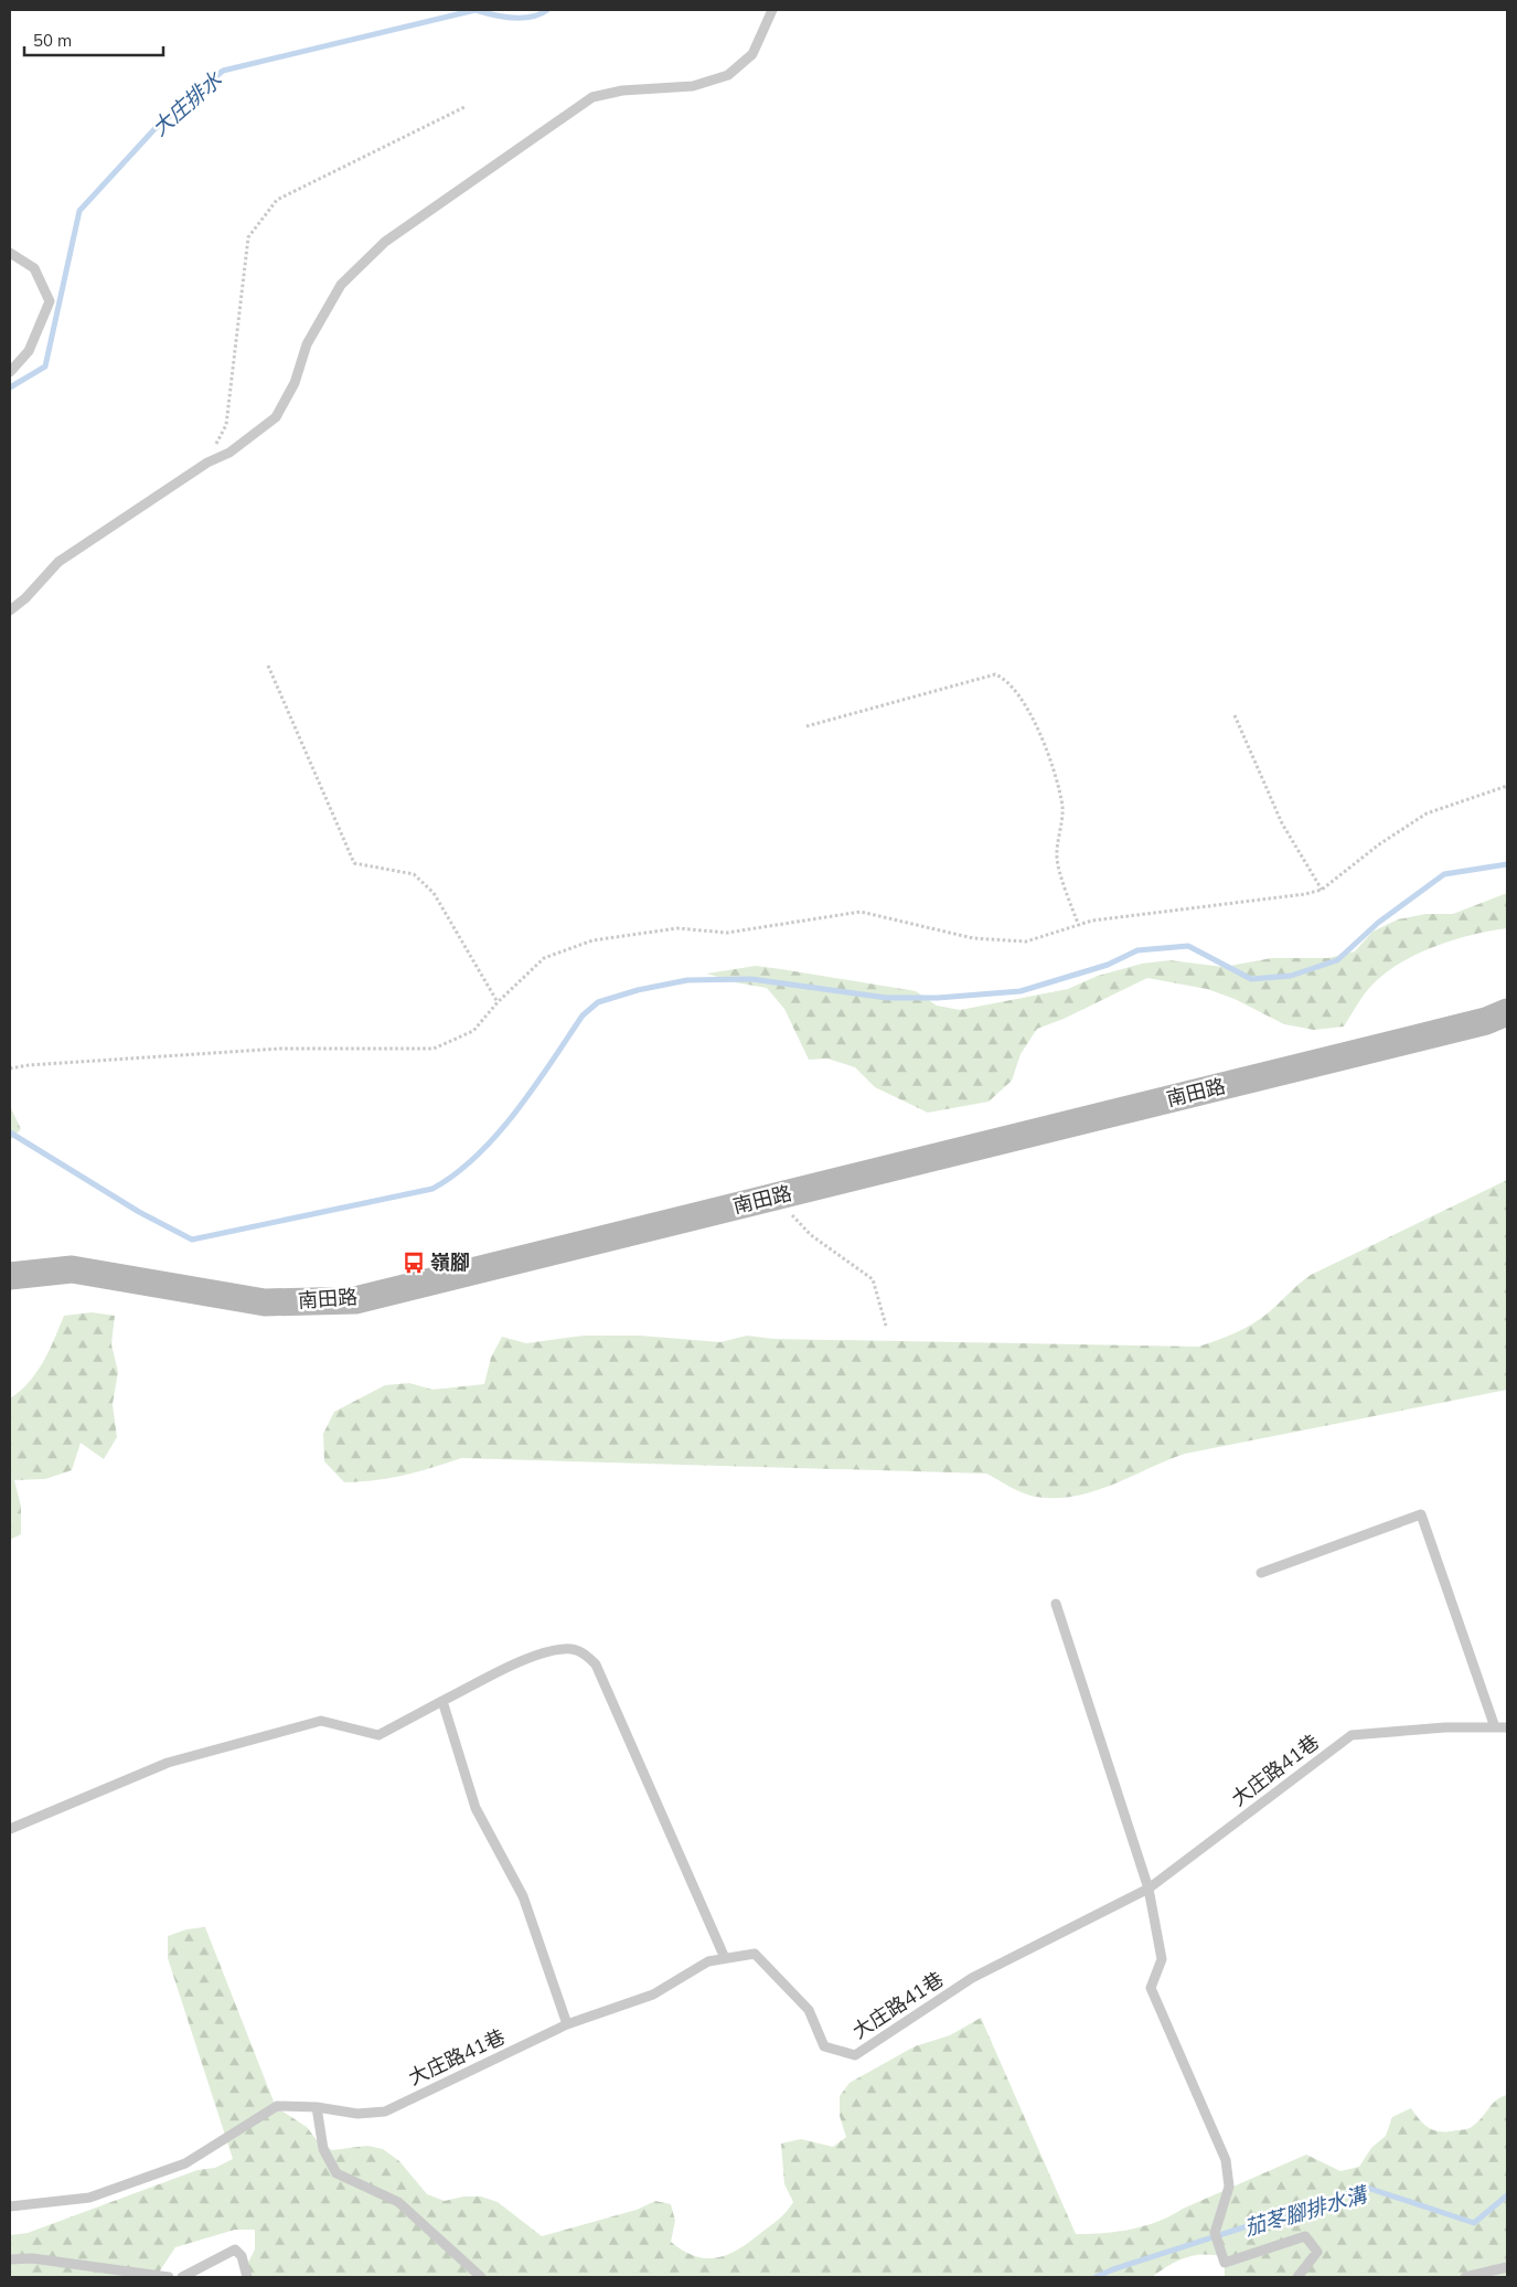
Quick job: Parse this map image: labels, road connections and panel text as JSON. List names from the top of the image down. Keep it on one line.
{"streets":{"main road":["南田路"],"lane":["大庄路41巷"]},"water":["大庄排水","茄苳腳排水溝"],"places":{"bus stop":["嶺腳"]},"scale_bar":"50 m"}
